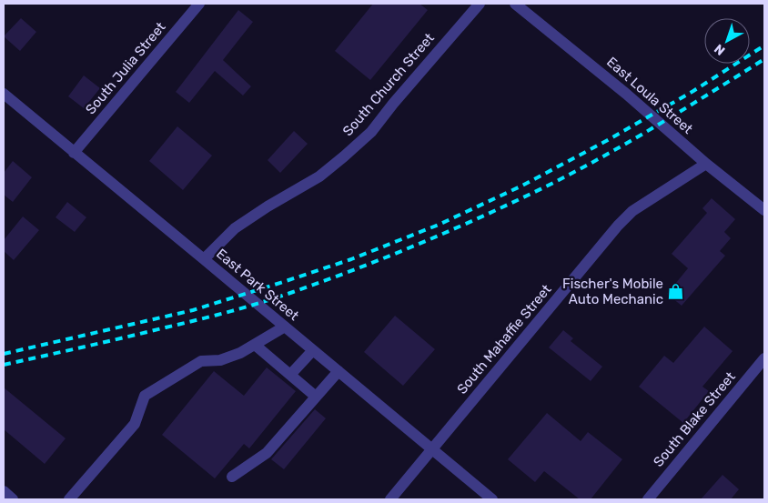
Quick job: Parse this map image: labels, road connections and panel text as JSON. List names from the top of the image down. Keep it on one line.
{"streets":{"street":["South Julia Street","South Church Street","East Loula Street","East Park Street","South Mahaffie Street","South Blake Street"]},"crossings":[["South Julia Street","East Park Street"],["South Church Street","East Park Street"],["East Loula Street","South Mahaffie Street"],["East Park Street","South Mahaffie Street"]],"places":{"shop":["Fischer's Mobile Auto Mechanic"]},"north":"bottom left"}
